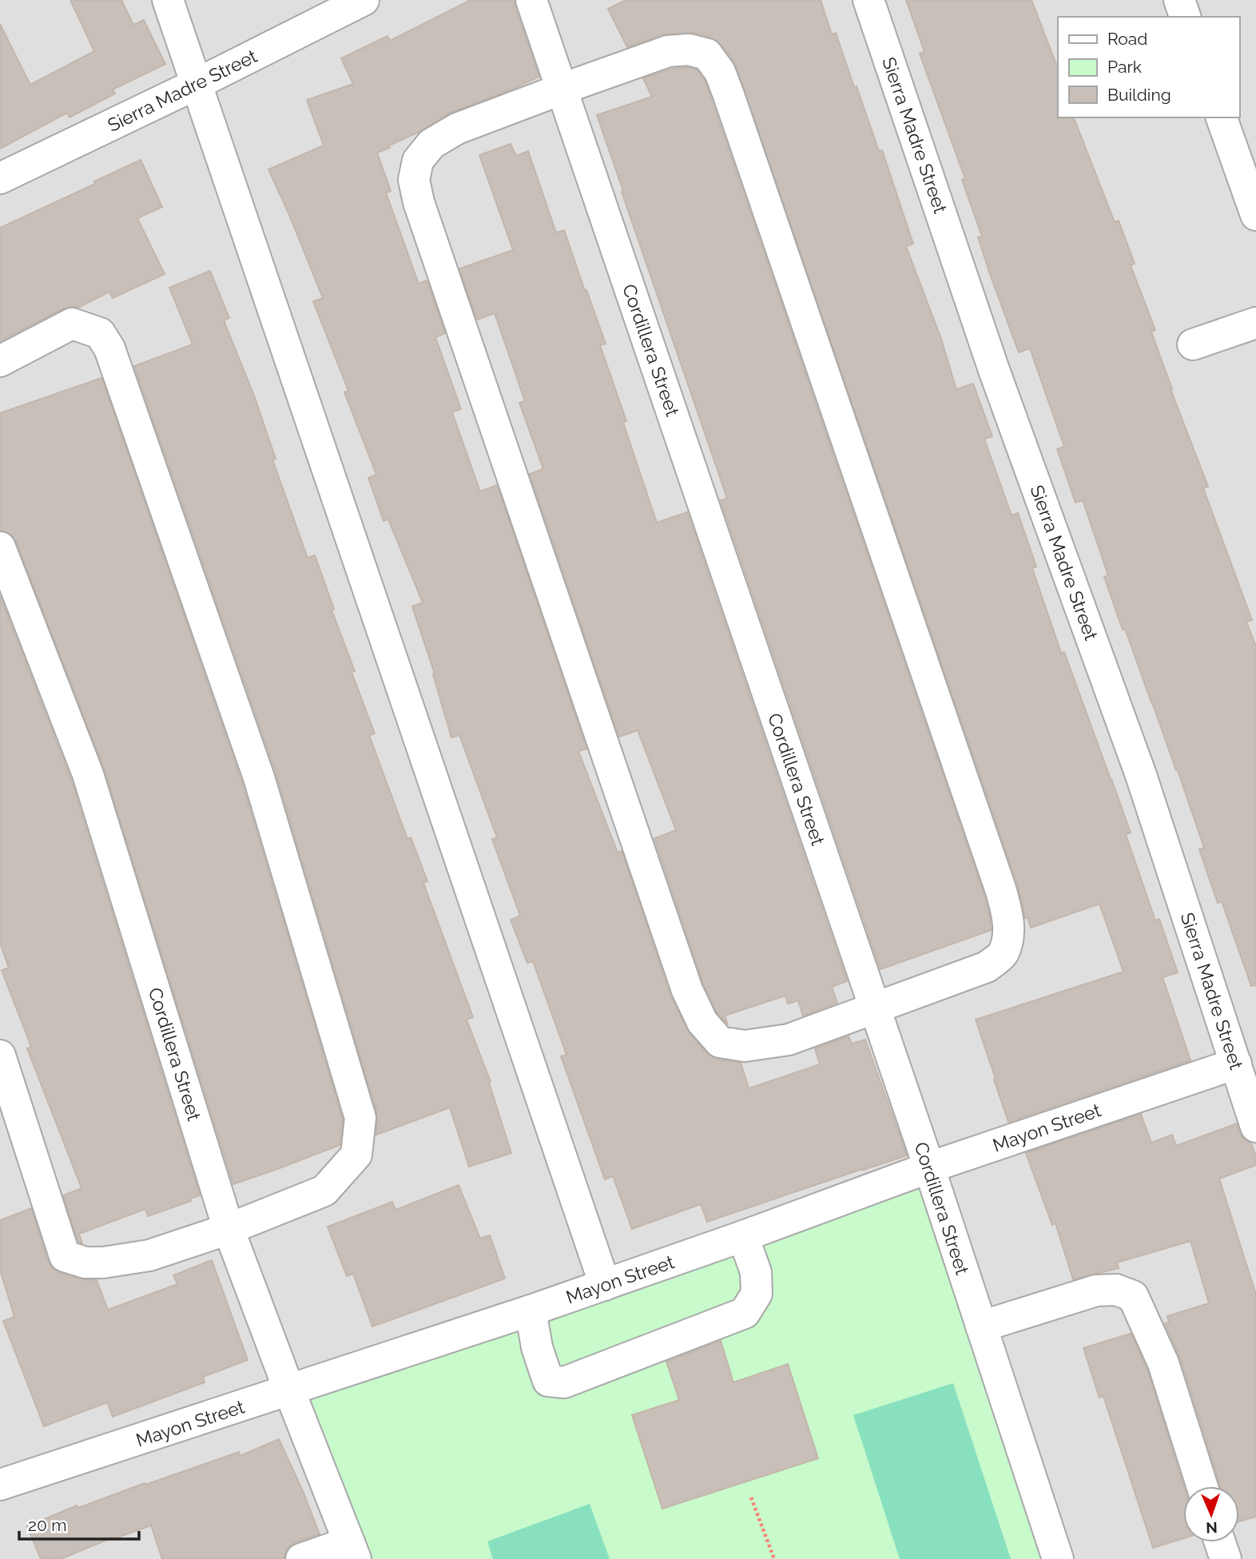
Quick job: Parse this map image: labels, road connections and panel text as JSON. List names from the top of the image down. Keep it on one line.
{"streets":{"street":["Sierra Madre Street","Cordillera Street","Mayon Street"]},"crossings":[["Sierra Madre Street","Mayon Street"],["Cordillera Street","Mayon Street"]],"legend":["Road","Park","Building"],"scale_bar":"20 m","north":"bottom"}
